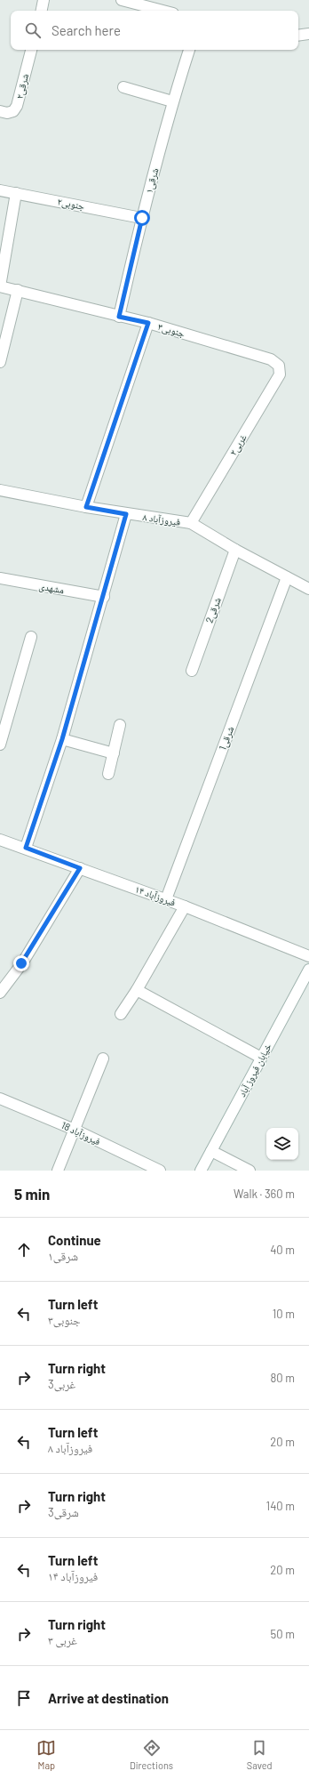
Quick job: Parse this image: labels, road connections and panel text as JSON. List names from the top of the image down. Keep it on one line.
{"streets":{"street":["شرقی۲","شرقی۱","جنوبی۲","جنوبی۳","غربی۲","فیروزآباد ۸","مشهدی","شرقی2","شرقی1","فیروزآباد ۱۴","خیابان فیروز آباد","فیروزآباد 18"]},"crossings":[["شرقی۱","جنوبی۲"],["شرقی۱","جنوبی۳"],["جنوبی۳","غربی۲"],["غربی۲","فیروزآباد ۸"],["فیروزآباد ۸","شرقی2"],["فیروزآباد ۸","شرقی1"],["شرقی1","فیروزآباد ۱۴"]],"page":{"search":"Search here","heading":["5 min","Walk · 360 m"],"list":[["Continue","شرقی۱","40 m"],["Turn left","جنوبی۳","10 m"],["Turn right","غربی3","80 m"],["Turn left","فیروزآباد ۸","20 m"],["Turn right","شرقی3","140 m"],["Turn left","فیروزآباد ۱۴","20 m"],["Turn right","غربی ۳","50 m"],"Arrive at destination"],"nav":["Map","Directions","Saved"]}}
